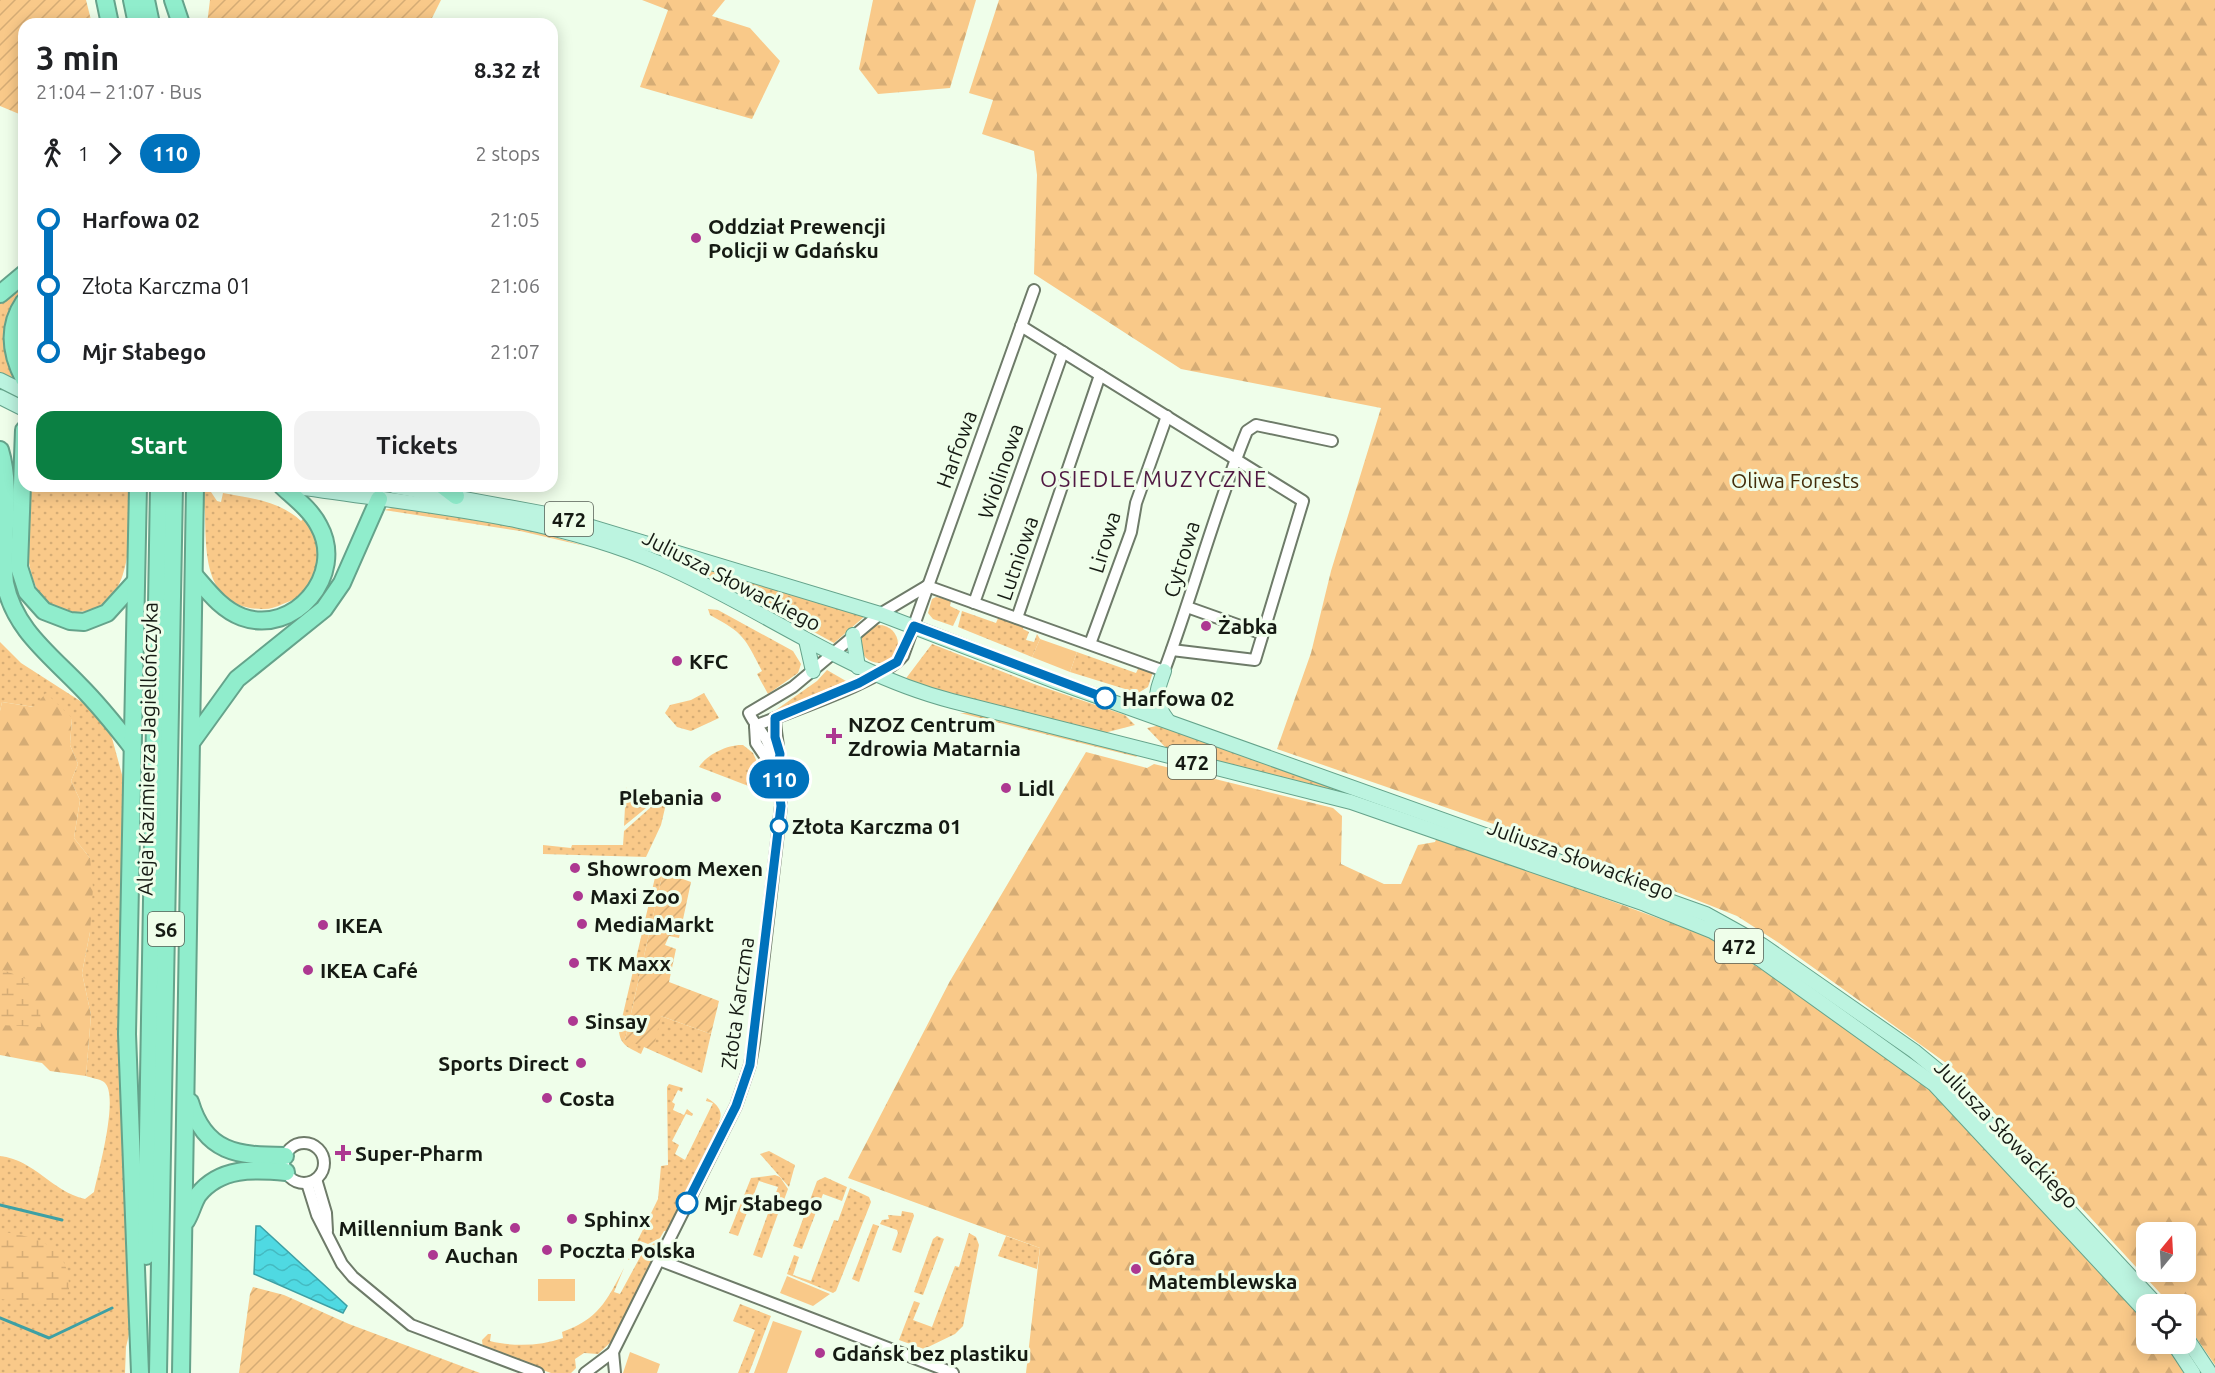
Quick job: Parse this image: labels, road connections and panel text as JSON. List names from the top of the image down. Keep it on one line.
{"streets":{"highway":["Aleja Kazimierza Jagiellończyka","S6"],"main road":["472","Juliusza Słowackiego"],"street":["Harfowa","Wiolinowa","Lirowa","Lutniowa","Cytrowa","Złota Karczma"]},"crossings":[["Harfowa","472"],["Harfowa","Juliusza Słowackiego"],["Harfowa","Złota Karczma"],["472","Juliusza Słowackiego"],["472","Złota Karczma"],["Juliusza Słowackiego","Złota Karczma"]],"districts":["OSIEDLE MUZYCZNE"],"parks":["Oliwa Forests"],"places":{"other":["Oddział Prewencji Policji w Gdańsku","Żabka","KFC","Harfowa 02","Lidl","Plebania","Złota Karczma 01","Showroom Mexen","Maxi Zoo","MediaMarkt","IKEA","TK Maxx","IKEA Café","Sinsay","Sports Direct","Costa","Mjr Słabego","Sphinx","Millennium Bank","Poczta Polska","Auchan","Góra Matemblewska","Gdańsk bez plastiku"],"health":["NZOZ Centrum Zdrowia Matarnia","Super-Pharm"]},"lines":["bus line 110"],"north":"top","page":{"on_map":"110","heading":["3 min","21:04 – 21:07 · Bus","8.32 zł"],"legs":["1","110","2 stops"],"list":[{"name":"Harfowa 02","value":"21:05"},{"name":"Złota Karczma 01","value":"21:06"},{"name":"Mjr Słabego","value":"21:07"}],"buttons":["Start","Tickets"]}}
